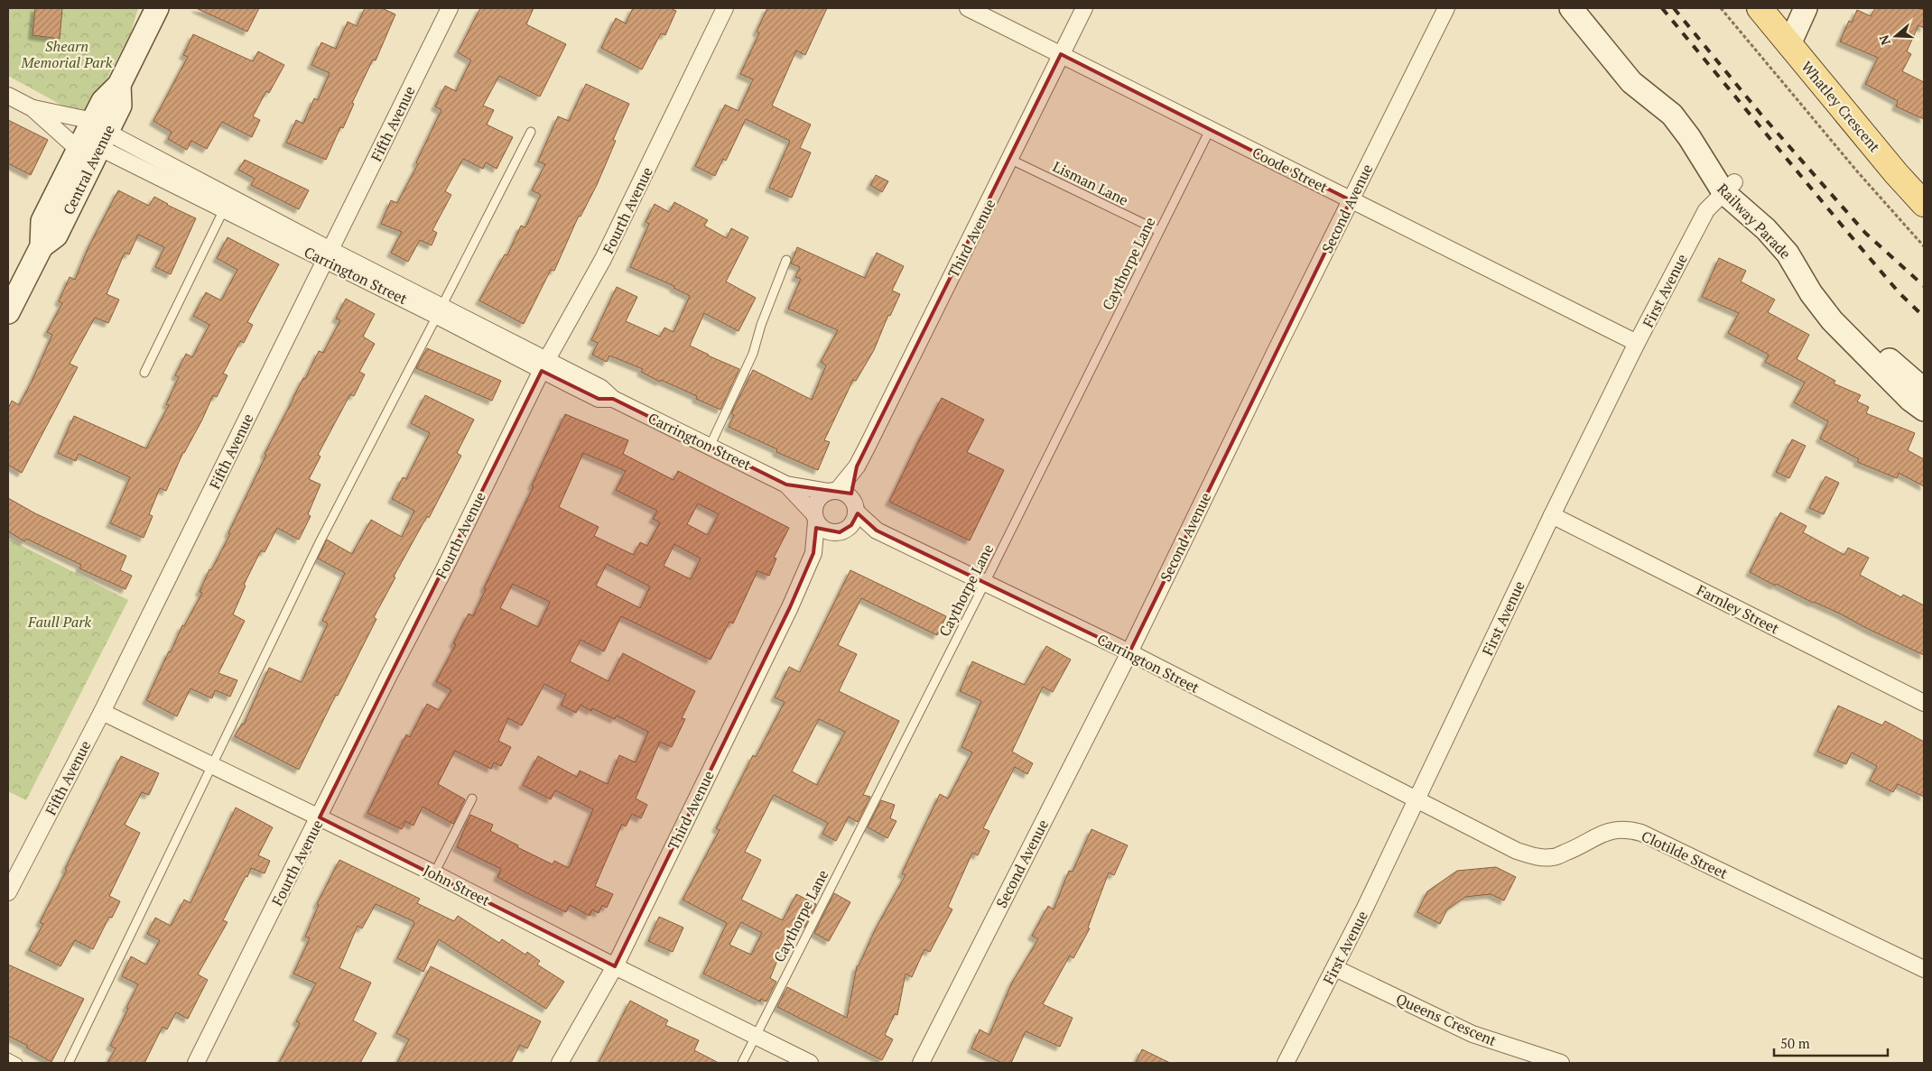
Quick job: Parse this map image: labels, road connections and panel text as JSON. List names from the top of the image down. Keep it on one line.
{"streets":{"main road":["Whatley Crescent"],"street":["Fifth Avenue","Central Avenue","Coode Street","Second Avenue","Fourth Avenue","Railway Parade","Third Avenue","Carrington Street","First Avenue","Farnley Street","Clotilde Street","John Street","Queens Crescent"],"lane":["Lisman Lane","Caythorpe Lane"]},"crossings":[["Fifth Avenue","Carrington Street"],["Fifth Avenue","John Street"],["Central Avenue","Carrington Street"],["Coode Street","Second Avenue"],["Coode Street","Third Avenue"],["Coode Street","Caythorpe Lane"],["Coode Street","First Avenue"],["Lisman Lane","Third Avenue"],["Lisman Lane","Caythorpe Lane"],["Second Avenue","Carrington Street"],["Fourth Avenue","Carrington Street"],["Fourth Avenue","John Street"],["Railway Parade","First Avenue"],["Third Avenue","Carrington Street"],["Third Avenue","John Street"],["Caythorpe Lane","Carrington Street"],["Caythorpe Lane","John Street"],["Carrington Street","First Avenue"],["Carrington Street","Clotilde Street"],["First Avenue","Farnley Street"],["First Avenue","Clotilde Street"],["First Avenue","Queens Crescent"]],"parks":["Shearn Memorial Park","Faull Park"],"scale_bar":"50 m","north":"left"}
